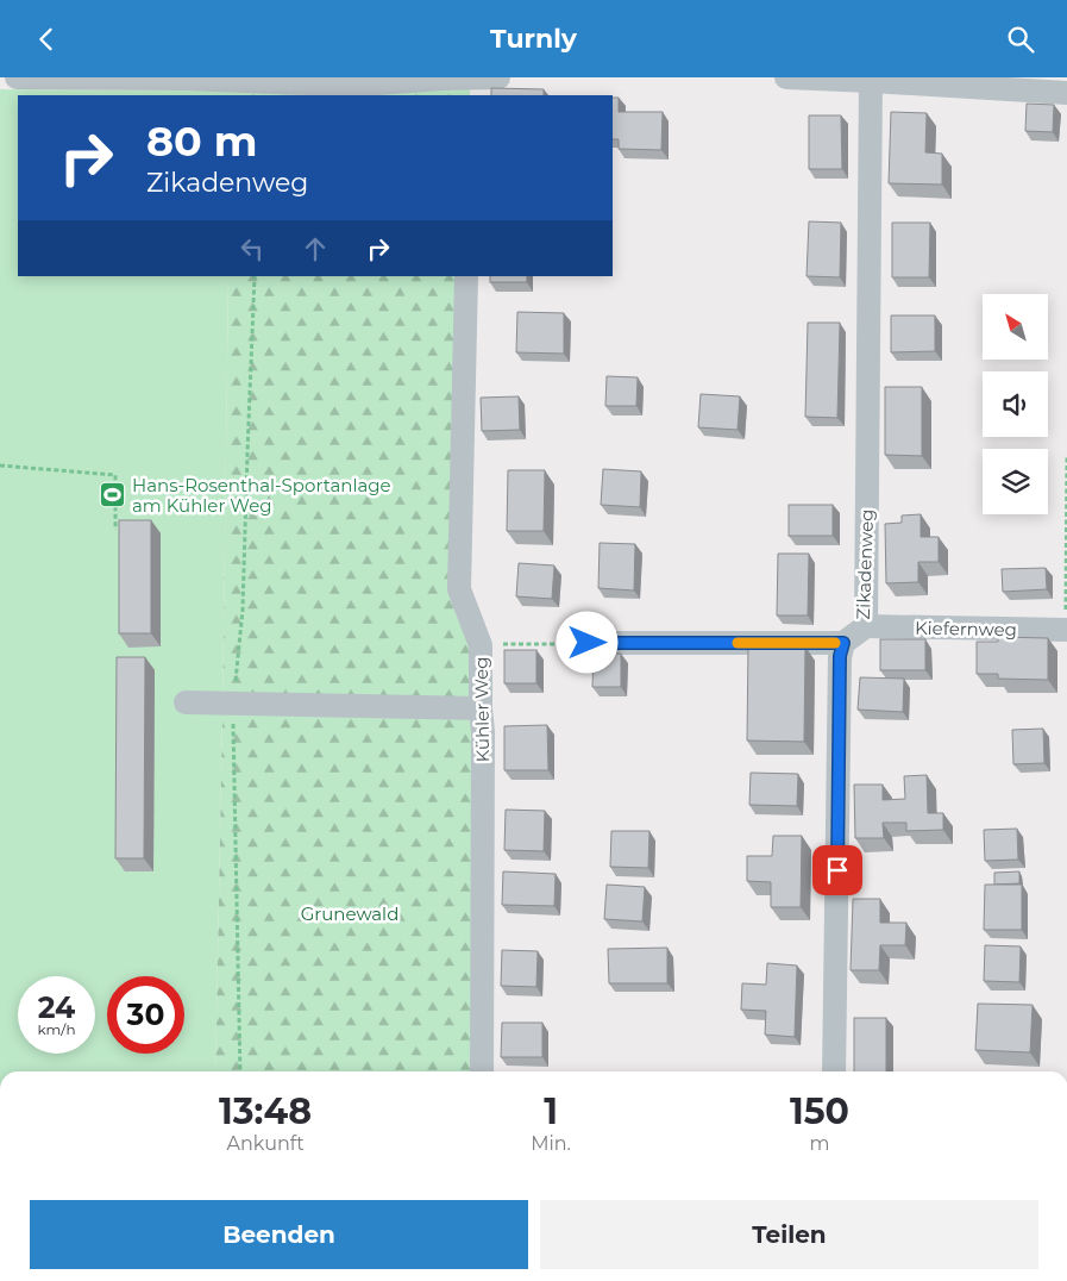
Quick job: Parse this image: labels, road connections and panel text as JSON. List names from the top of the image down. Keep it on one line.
{"streets":{"street":["Zikadenweg","Kiefernweg","Kühler Weg"]},"crossings":[["Zikadenweg","Kiefernweg"]],"parks":["Grunewald"],"places":{"sports":["Hans-Rosenthal-Sportanlage am Kühler Weg"]},"north":"top left","page":{"header":"Turnly","turn":["80 m","Zikadenweg"],"speed":"24 km/h","limit":"30","eta":["13:48","Ankunft","1","Min.","150","m"],"buttons":["Beenden","Teilen"]}}
